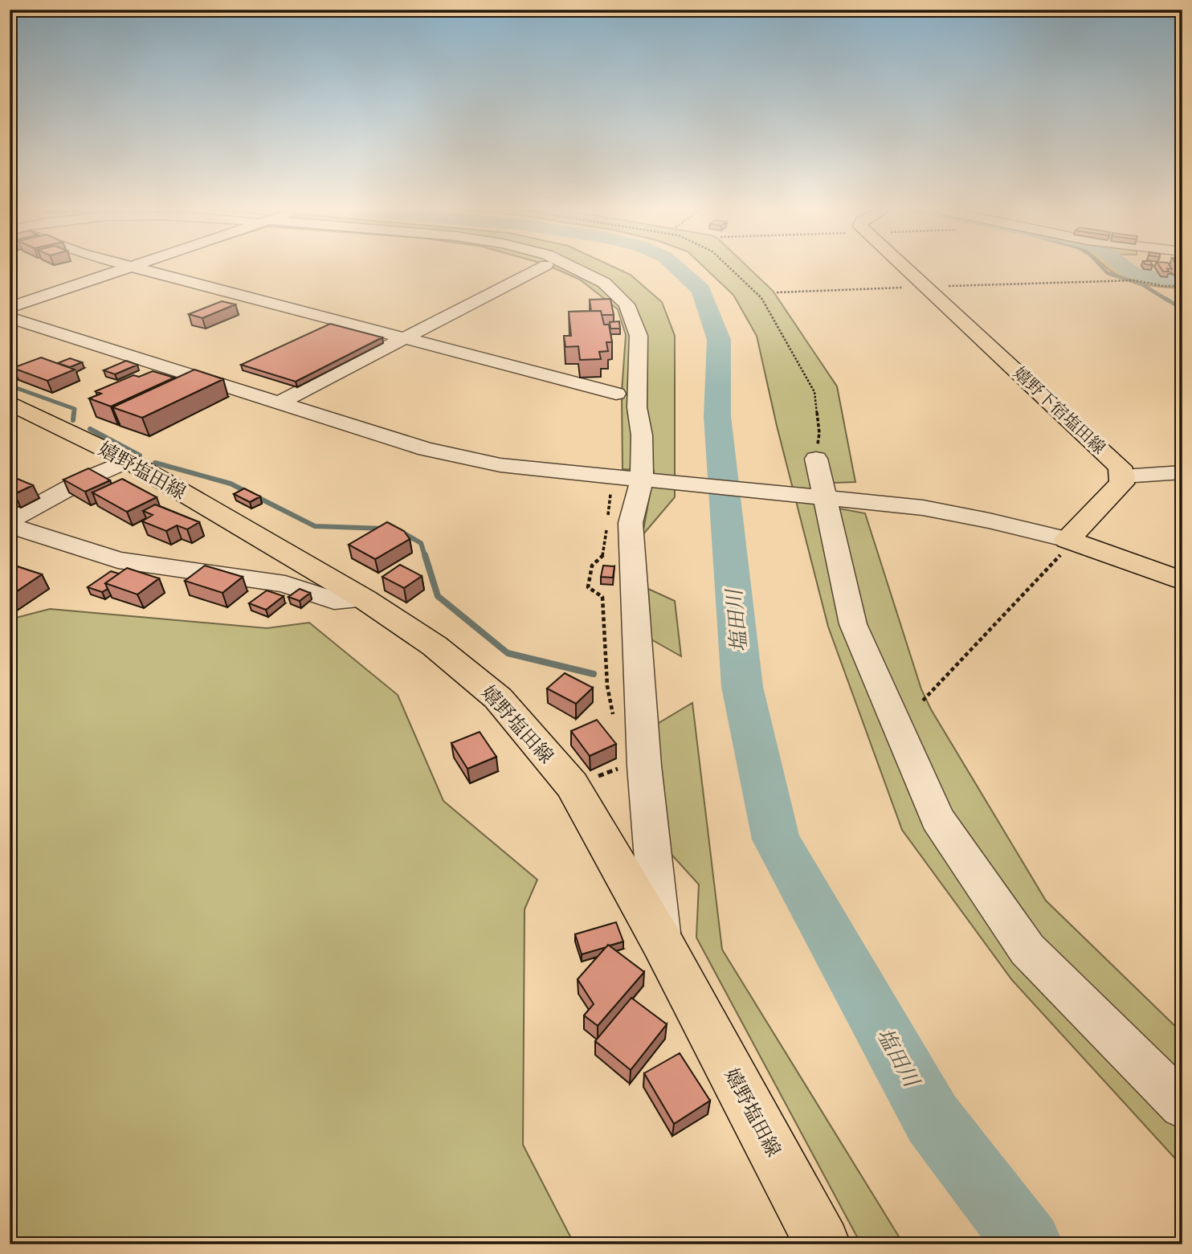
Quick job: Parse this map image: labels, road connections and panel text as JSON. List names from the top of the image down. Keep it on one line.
{"streets":{"main road":["嬉野下宿塩田線","嬉野塩田線"]},"water":["塩田川"]}
